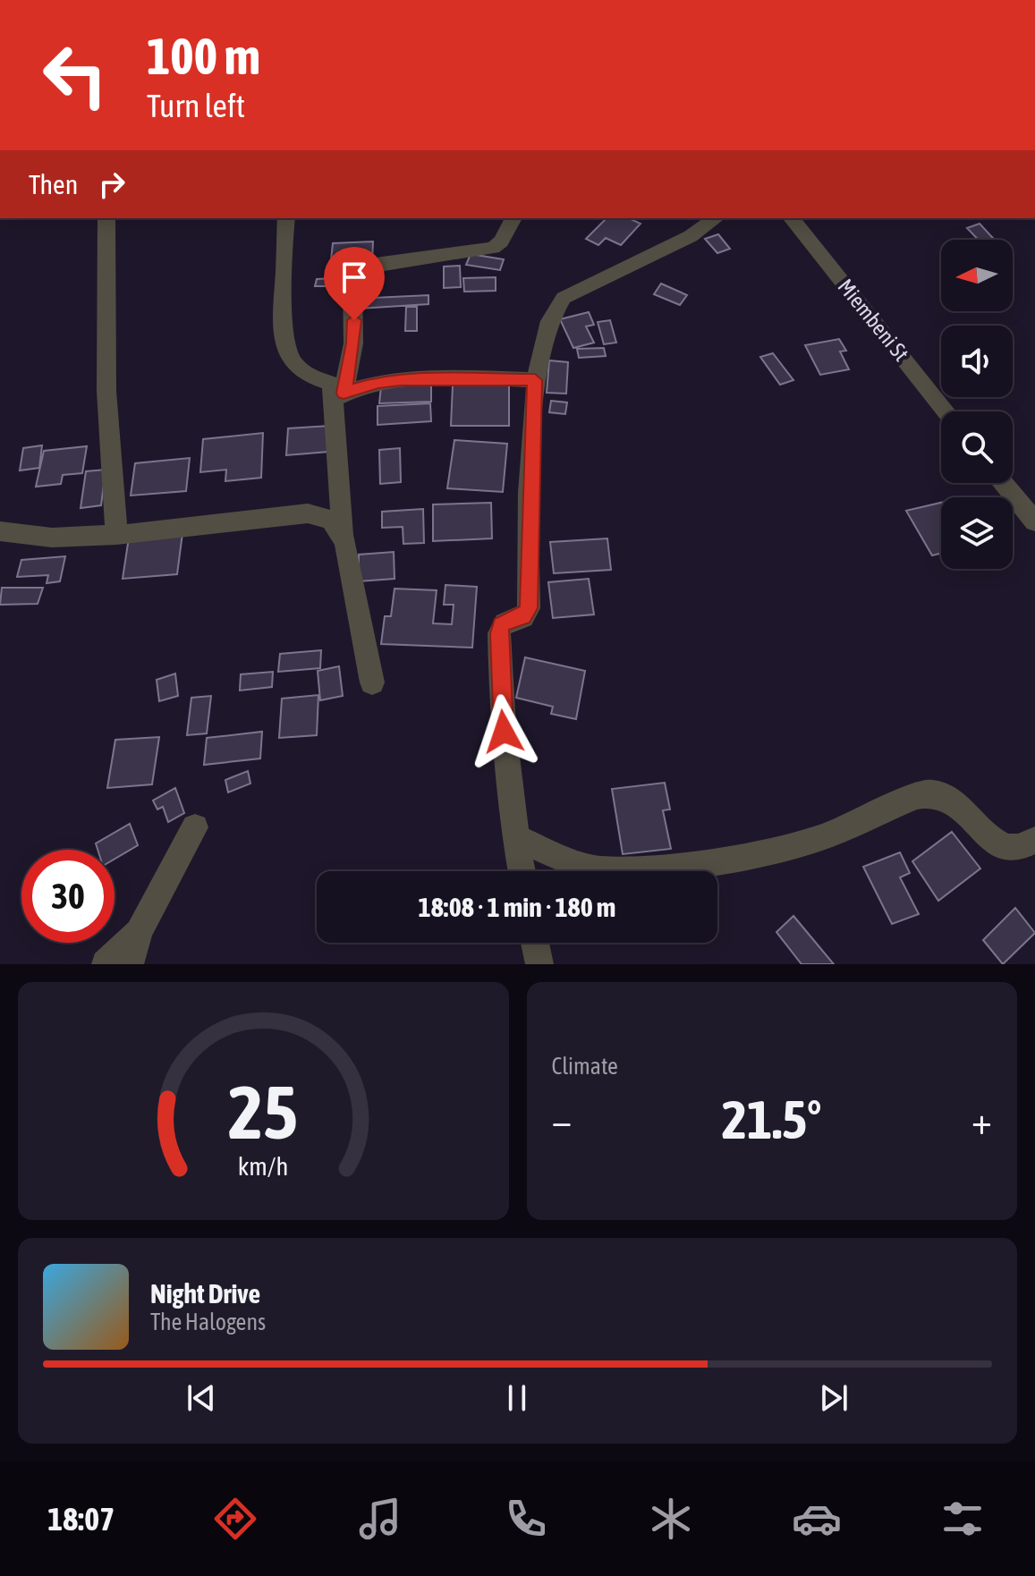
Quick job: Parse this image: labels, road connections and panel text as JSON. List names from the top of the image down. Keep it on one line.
{"streets":{"street":["Miembeni St"]},"north":"left","page":{"turn":["100 m","Turn left"],"then":"Then","limit":"30","trip":"18:08 · 1 min · 180 m","tile":"Climate","heat":["−","21.5°","+"],"song":["Night Drive","The Halogens"],"tabs":"18:07","gauge":["25","km/h"]}}
